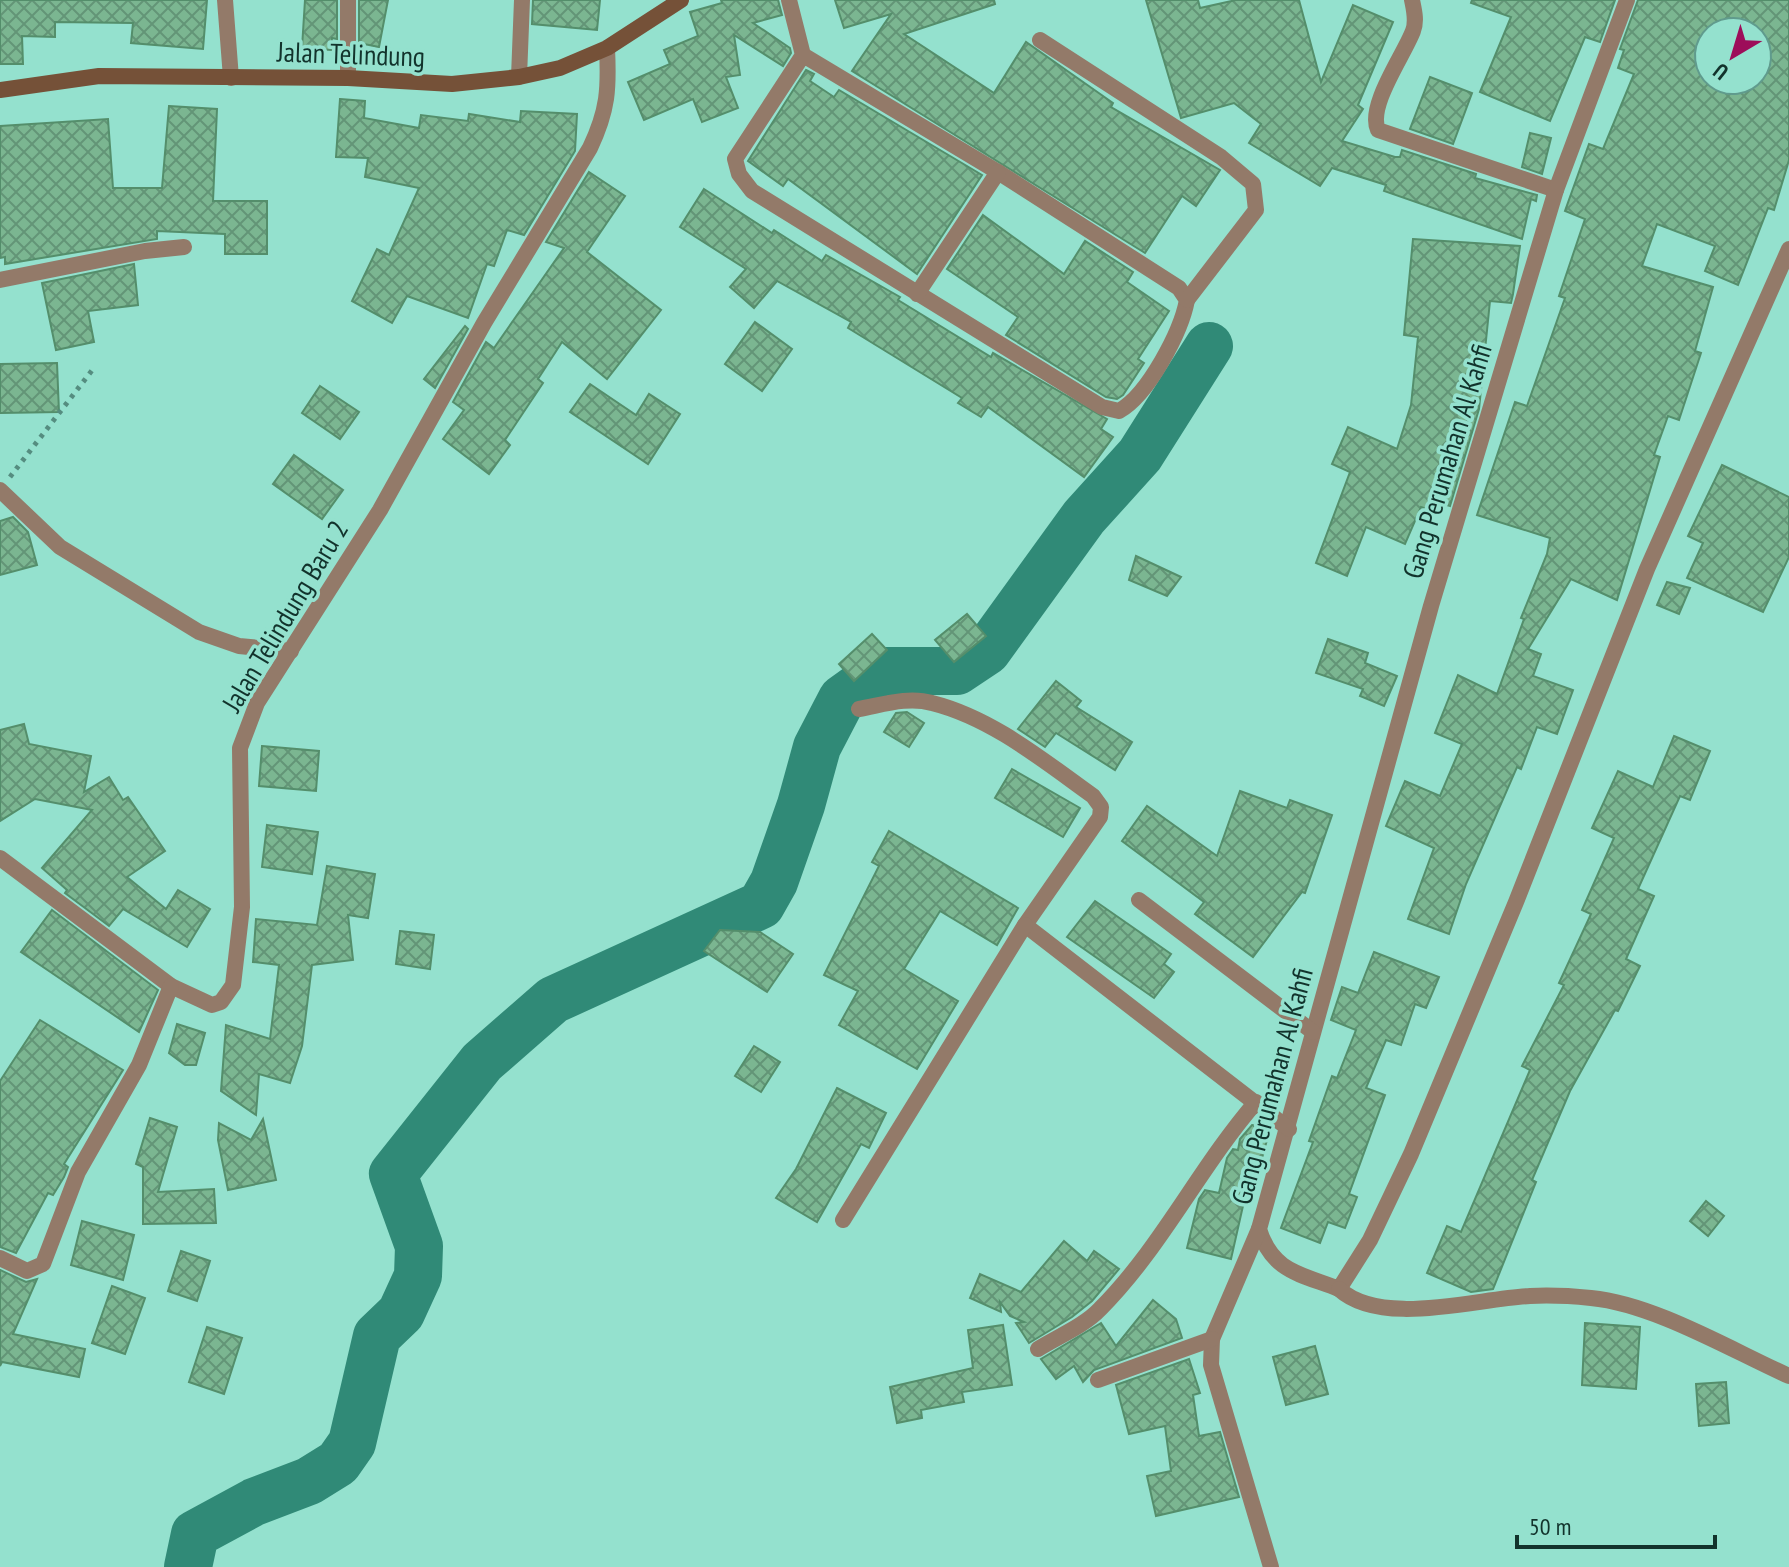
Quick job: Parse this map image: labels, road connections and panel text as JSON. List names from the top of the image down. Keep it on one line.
{"streets":{"main road":["Jalan Telindung"],"street":["Gang Perumahan Al Kahfi","Jalan Telindung Baru 2"]},"crossings":[["Jalan Telindung","Jalan Telindung Baru 2"]],"scale_bar":"50 m","north":"bottom left"}
